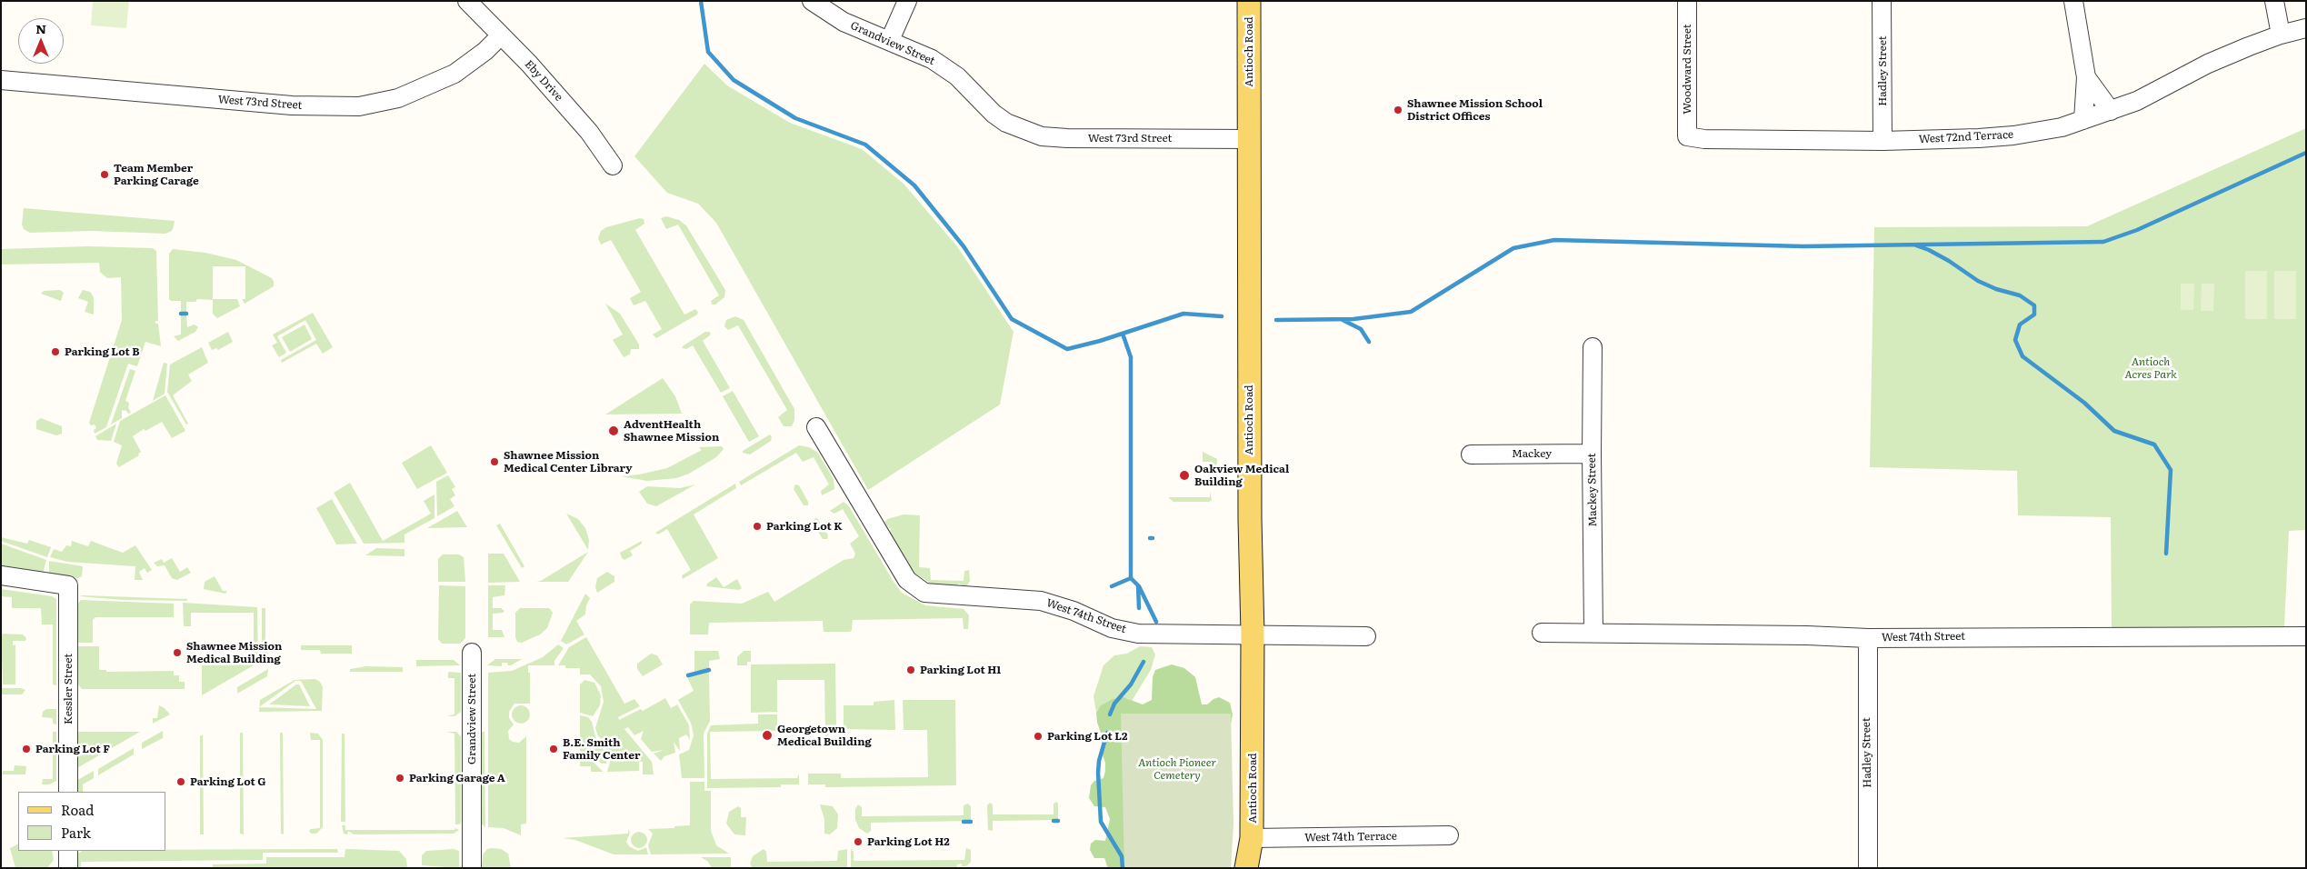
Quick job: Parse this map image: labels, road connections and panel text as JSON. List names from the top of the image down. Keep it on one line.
{"streets":{"main road":["Antioch Road"],"street":["Grandview Street","Woodward Street","Hadley Street","Eby Drive","West 73rd Street","West 72nd Terrace","Mackey","Mackey Street","West 74th Street","Kessler Street","West 74th Terrace"]},"crossings":[["Grandview Street","West 73rd Street"],["Antioch Road","West 73rd Street"],["Antioch Road","West 74th Street"],["Antioch Road","West 74th Terrace"],["Woodward Street","West 72nd Terrace"],["Hadley Street","West 72nd Terrace"],["Hadley Street","West 74th Street"],["Eby Drive","West 73rd Street"],["Mackey","Mackey Street"],["Mackey Street","West 74th Street"]],"parks":["Antioch Acres Park","Antioch Pioneer Cemetery"],"places":["Shawnee Mission School District Offices","Team Member Parking Carage","Parking Lot B","AdventHealth Shawnee Mission","Shawnee Mission Medical Center Library","Oakview Medical Building","Parking Lot K","Shawnee Mission Medical Building","Parking Lot H1","Georgetown Medical Building","Parking Lot L2","Parking Lot F","B.E. Smith Family Center","Parking Garage A","Parking Lot G","Parking Lot H2"],"legend":["Road","Park"],"north":"top"}
